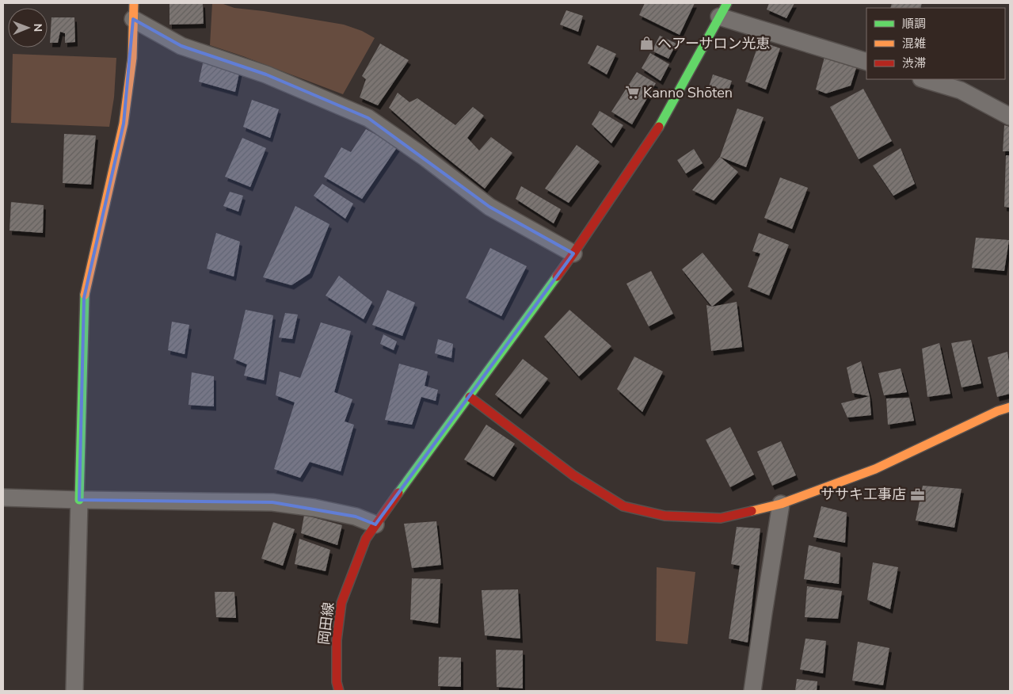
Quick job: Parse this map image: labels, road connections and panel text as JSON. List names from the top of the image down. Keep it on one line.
{"streets":{"street":["岡田線"]},"places":{"shop":["ヘアーサロン光恵"],"supermarket":["Kanno Shōten"],"office":["ササキ工事店"]},"legend":["順調","混雑","渋滞"],"north":"right"}
